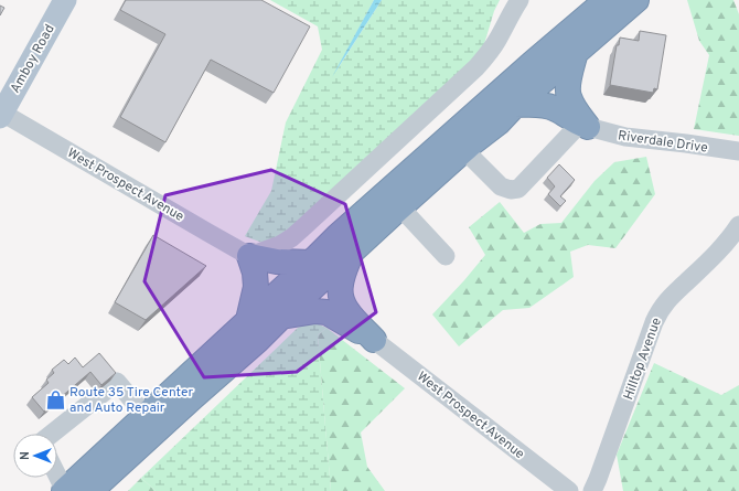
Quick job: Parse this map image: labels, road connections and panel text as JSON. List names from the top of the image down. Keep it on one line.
{"streets":{"main road":["Amboy Road"],"street":["Riverdale Drive","West Prospect Avenue","Hilltop Avenue"]},"crossings":[["Amboy Road","West Prospect Avenue"]],"places":{"shop":["Route 35 Tire Center and Auto Repair"]},"north":"left"}
